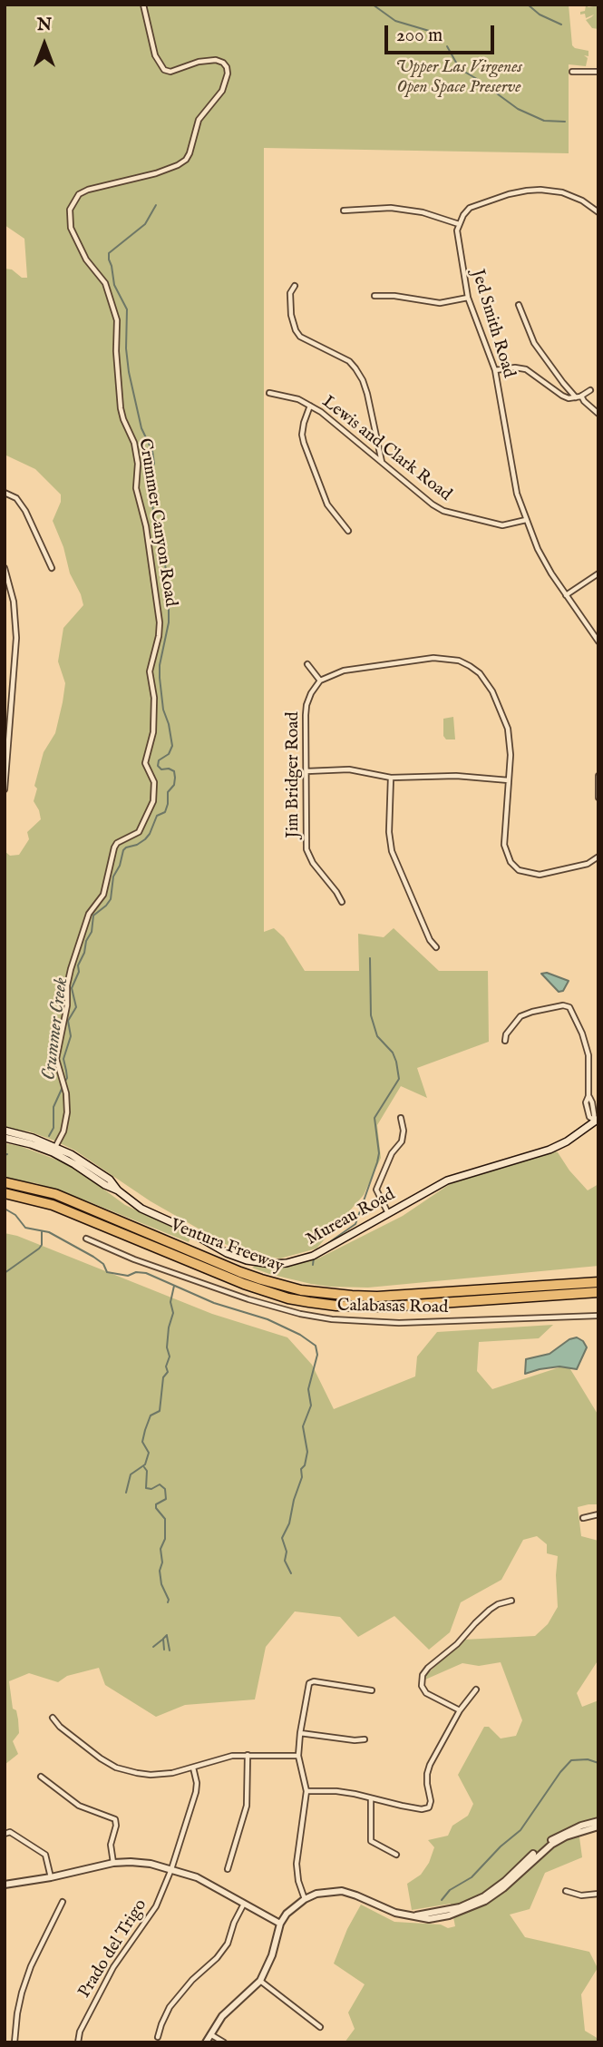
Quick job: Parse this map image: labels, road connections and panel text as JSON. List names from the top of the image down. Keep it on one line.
{"streets":{"highway":["Ventura Freeway"],"main road":["Mureau Road"],"street":["Jed Smith Road","Lewis and Clark Road","Crummer Canyon Road","Jim Bridger Road","Calabasas Road","Prado del Trigo"]},"crossings":[["Jed Smith Road","Lewis and Clark Road"],["Crummer Canyon Road","Mureau Road"]],"water":["Crummer Creek"],"parks":["Upper Las Virgenes Open Space Preserve"],"scale_bar":"200 m","north":"top"}
